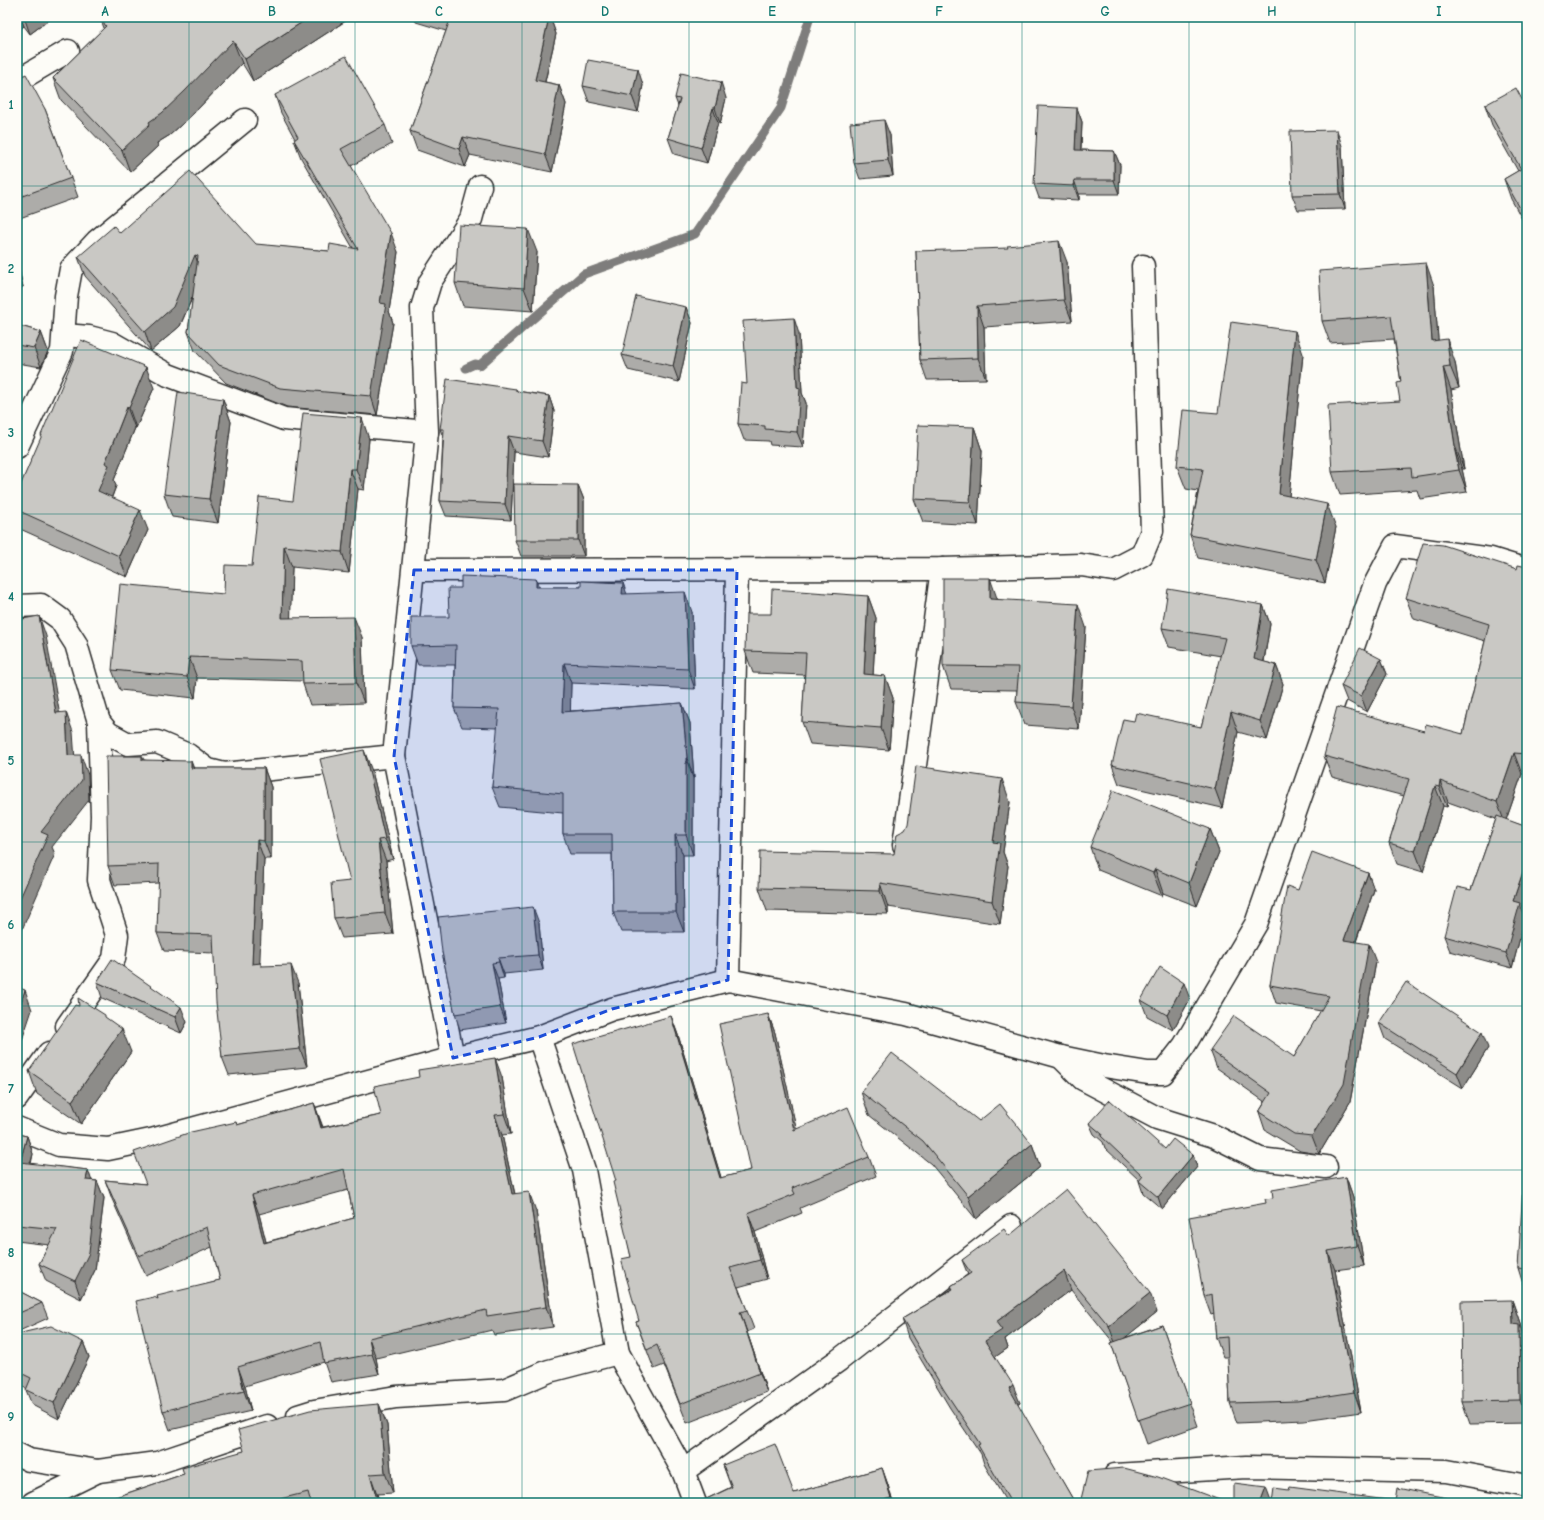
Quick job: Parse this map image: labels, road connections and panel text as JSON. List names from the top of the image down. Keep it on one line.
{"grid":{"columns":["A","B","C","D","E","F","G","H","I"],"rows":["1","2","3","4","5","6","7","8","9"]}}
